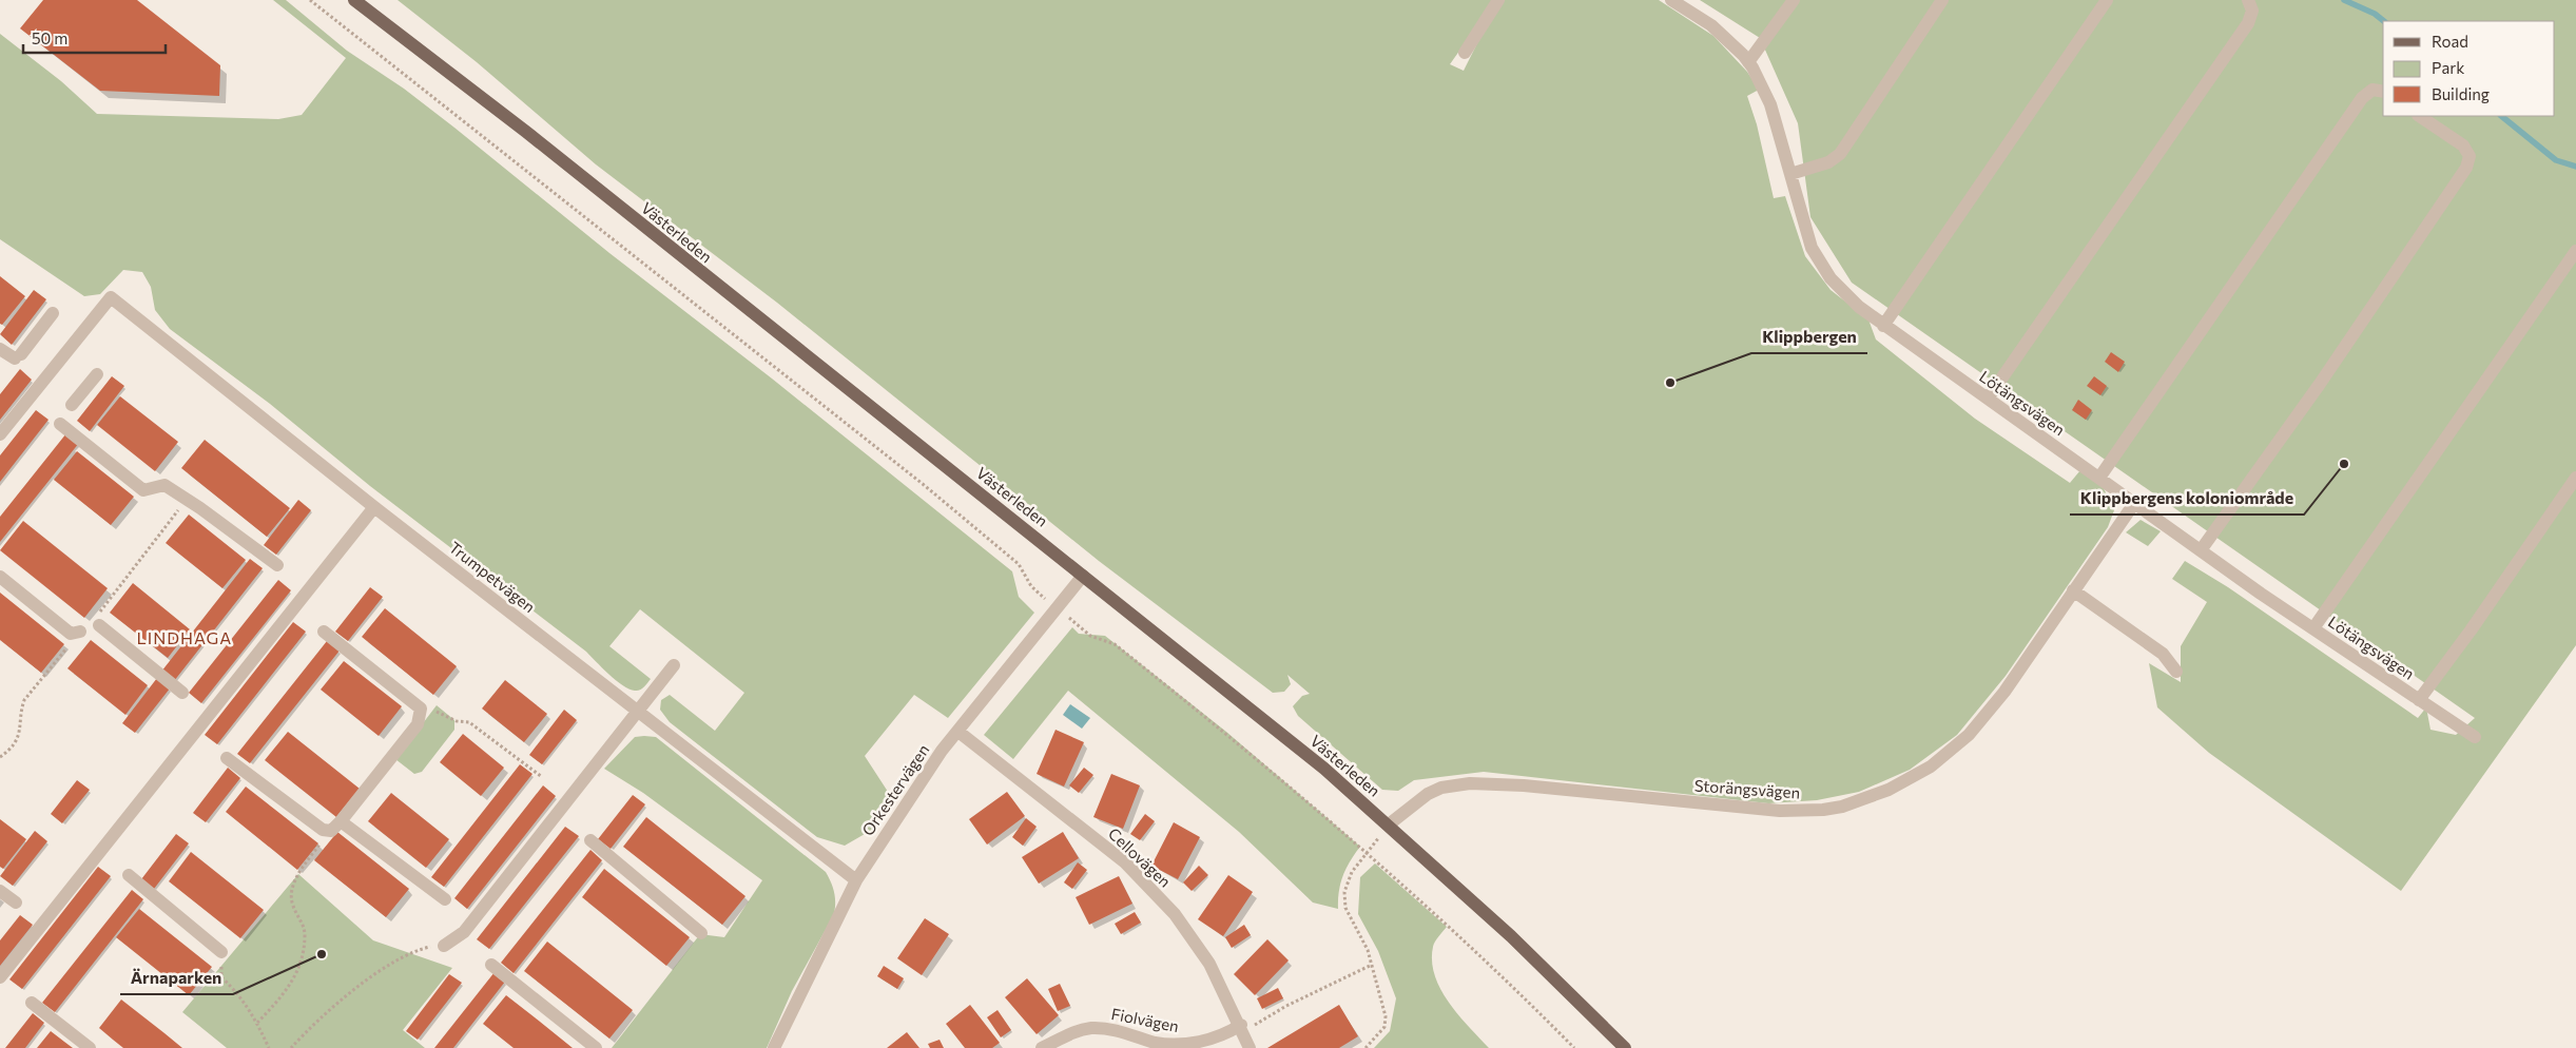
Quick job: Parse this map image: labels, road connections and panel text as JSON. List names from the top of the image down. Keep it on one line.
{"streets":{"main road":["Västerleden"],"street":["Lötängsvägen","Trumpetvägen","Storängsvägen","Orkestervägen","Cellovägen","Fiolvägen"]},"crossings":[["Västerleden","Storängsvägen"],["Västerleden","Orkestervägen"],["Lötängsvägen","Storängsvägen"],["Trumpetvägen","Orkestervägen"],["Orkestervägen","Cellovägen"],["Cellovägen","Fiolvägen"]],"districts":["LINDHAGA"],"places":["Klippbergen","Klippbergens koloniområde","Ärnaparken"],"legend":["Road","Park","Building"],"scale_bar":"50 m"}
